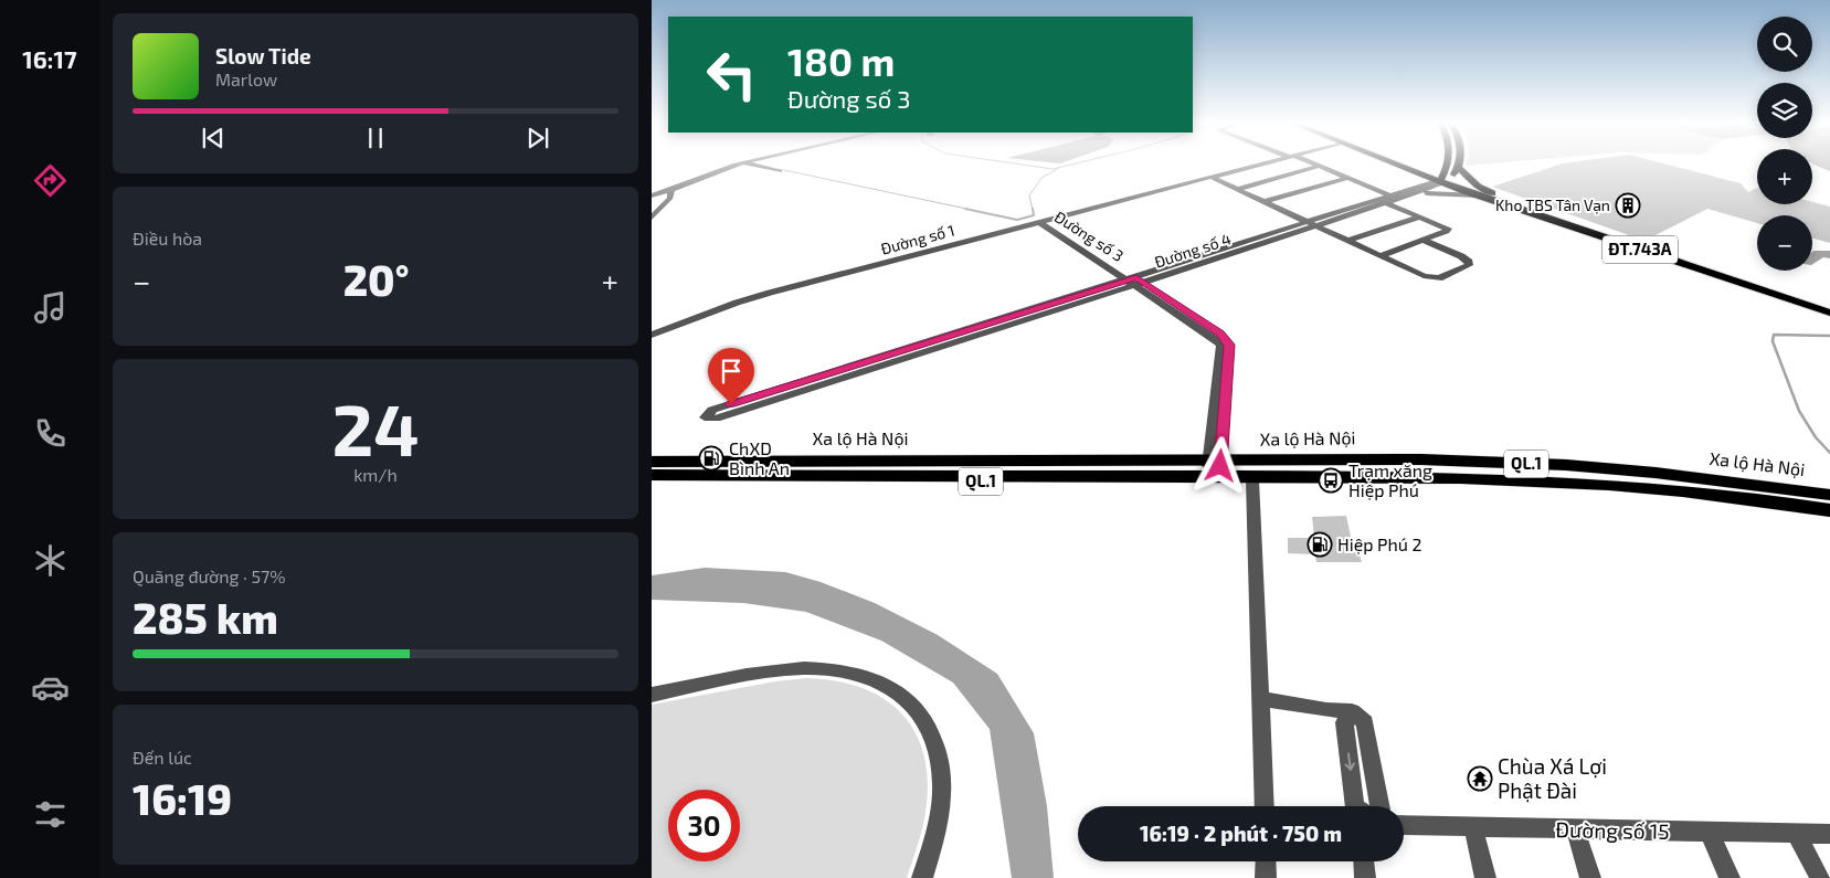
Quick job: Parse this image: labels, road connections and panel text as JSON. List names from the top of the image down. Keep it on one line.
{"streets":{"highway":["Xa lộ Hà Nội","QL.1"],"main road":["ĐT.743A"],"street":["Đường số 3","Đường số 1","Đường số 4","Đường số 15"]},"crossings":[["Đường số 3","Đường số 1"],["Đường số 3","Đường số 4"],["Đường số 3","Xa lộ Hà Nội"],["ĐT.743A","Đường số 4"]],"places":{"building":["Kho TBS Tân Vạn"],"fuel station":["ChXD Bình An","Hiệp Phú 2"],"bus stop":["Trạm xăng Hiệp Phú"],"temple":["Chùa Xá Lợi Phật Đài"]},"page":{"tabs":"16:17","map_buttons":["+","−"],"turn":["180 m","Đường số 3"],"song":["Slow Tide","Marlow"],"tile":["Điều hòa",["24","km/h"],["Quãng đường · 57%","285 km"],["Đến lúc","16:19"]],"heat":["−","20°","+"],"limit":"30","trip":"16:19 · 2 phút · 750 m"}}
